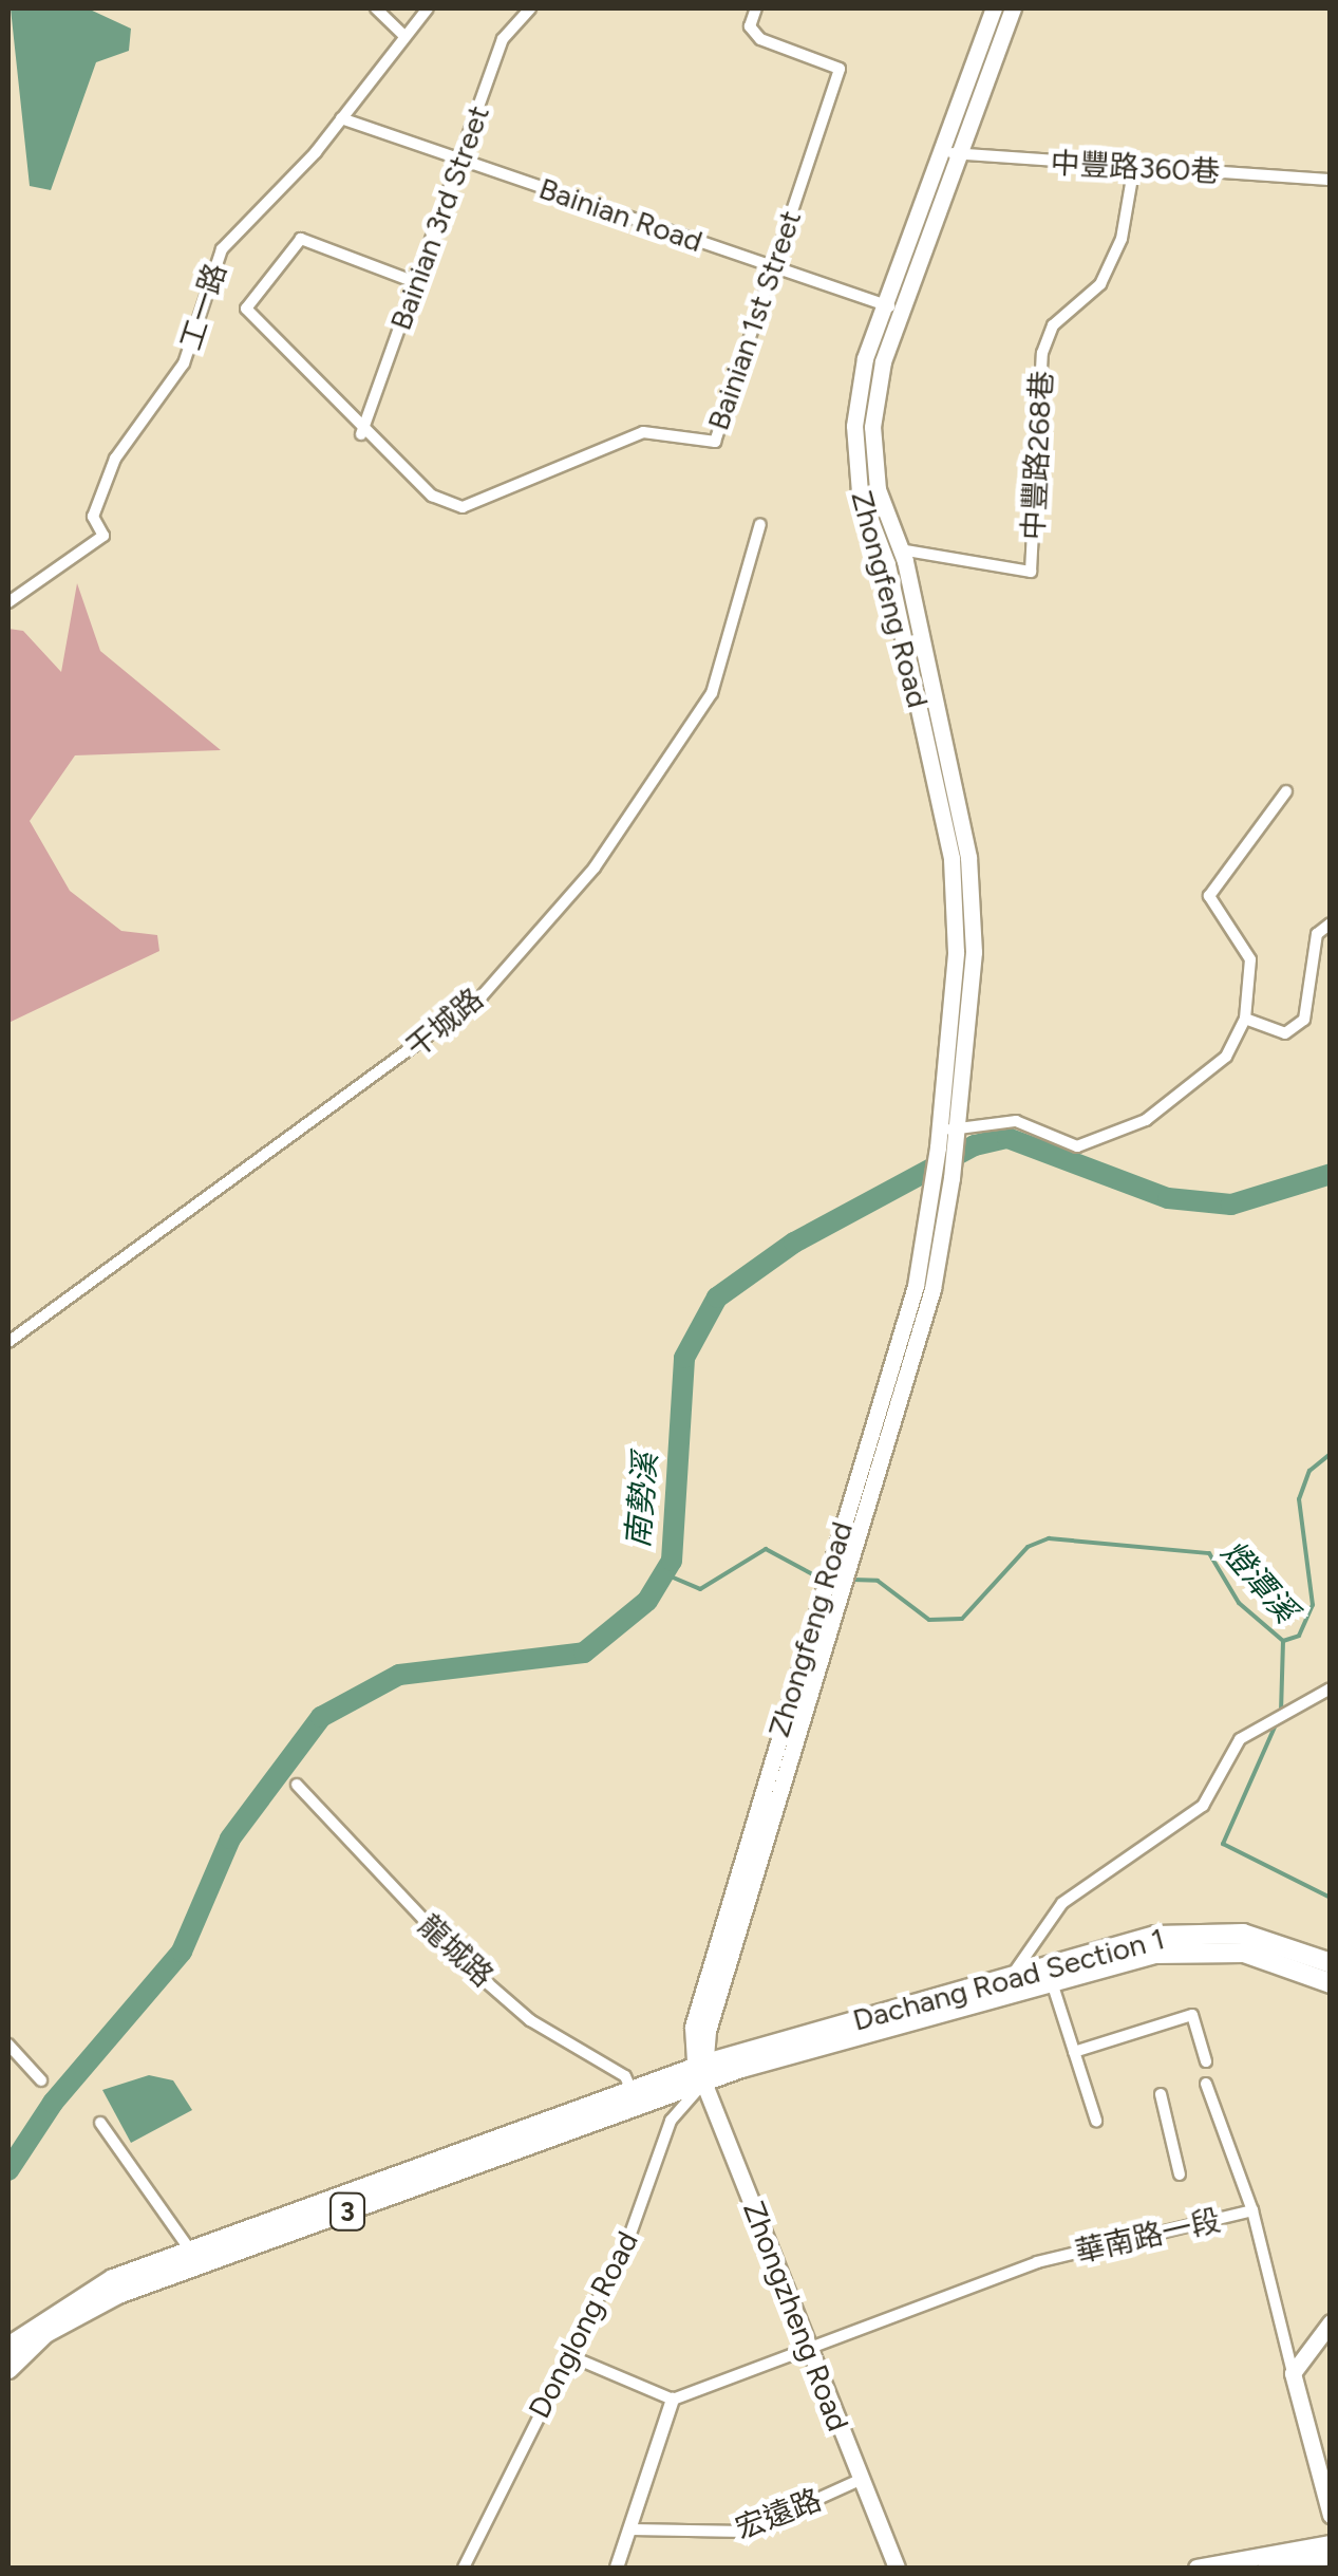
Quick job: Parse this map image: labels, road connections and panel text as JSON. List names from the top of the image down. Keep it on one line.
{"streets":{"main road":["Zhongfeng Road","Dachang Road Section 1","3","華南路一段","Zhongzheng Road"],"street":["中豐路360巷","Bainian Road","Bainian 3rd Street","工一路","Bainian 1st Street","中豐路268巷","干城路","龍城路","Donglong Road","宏遠路"]},"crossings":[["中豐路360巷","中豐路268巷"],["中豐路360巷","Zhongfeng Road"],["Bainian Road","Bainian 3rd Street"],["Bainian Road","工一路"],["Bainian Road","Bainian 1st Street"],["Bainian Road","Zhongfeng Road"],["Bainian 3rd Street","Bainian 1st Street"],["中豐路268巷","Zhongfeng Road"],["Zhongfeng Road","Dachang Road Section 1"],["Zhongfeng Road","3"],["Zhongfeng Road","Zhongzheng Road"],["Zhongfeng Road","Donglong Road"],["龍城路","3"],["Dachang Road Section 1","3"],["Dachang Road Section 1","Zhongzheng Road"],["Dachang Road Section 1","Donglong Road"],["3","Zhongzheng Road"],["3","Donglong Road"],["華南路一段","Zhongzheng Road"],["Zhongzheng Road","Donglong Road"],["Zhongzheng Road","宏遠路"]],"water":["南勢溪","燈潭溪"]}
